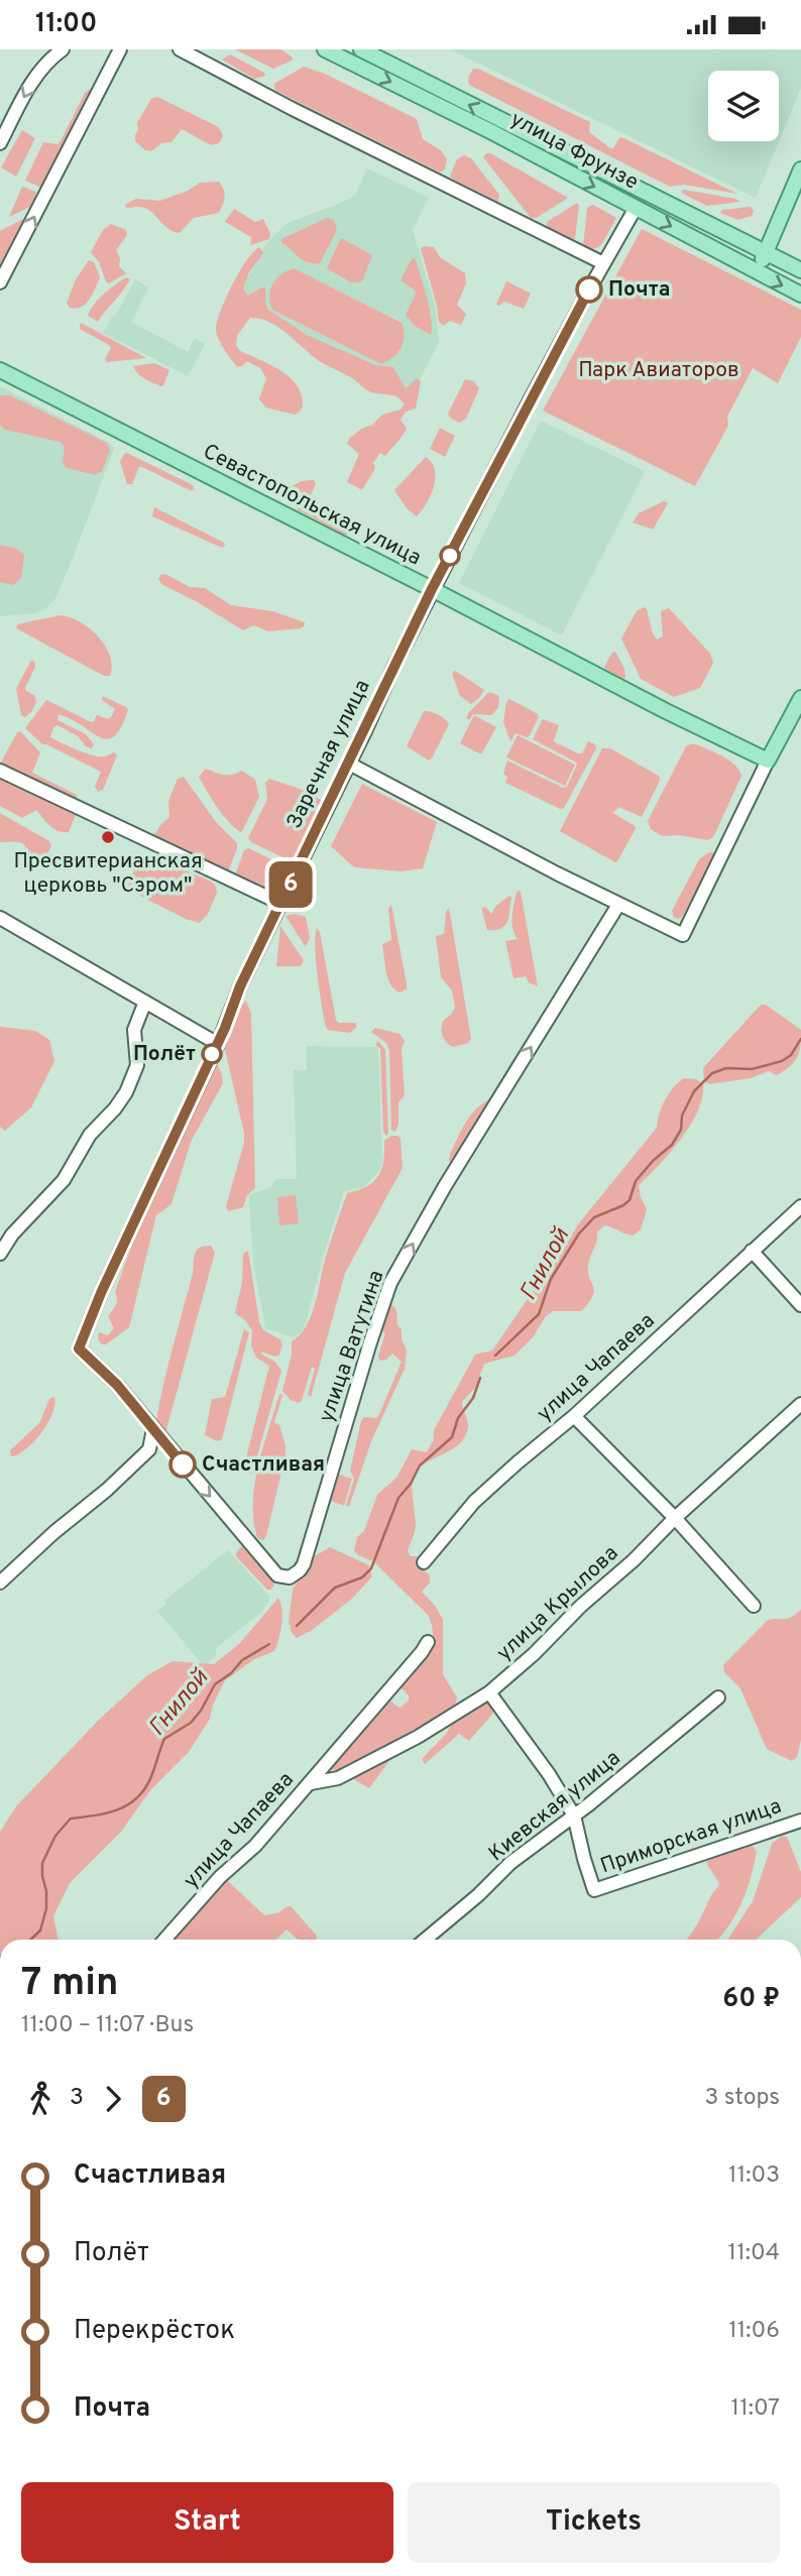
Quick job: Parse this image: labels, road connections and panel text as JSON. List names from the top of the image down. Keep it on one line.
{"streets":{"main road":["улица Фрунзе","Севастопольская улица","Заречная улица"],"street":["улица Ватутина","улица Чапаева","улица Крылова","Киевская улица","Приморская улица"]},"crossings":[["улица Фрунзе","Заречная улица"],["Севастопольская улица","Заречная улица"],["Заречная улица","улица Ватутина"],["улица Чапаева","улица Крылова"],["Киевская улица","Приморская улица"]],"water":["Гнилой"],"parks":["Парк Авиаторов"],"places":["Почта","Пресвитерианская церковь \"Сэром\"","Полёт","Счастливая"],"lines":["bus line 6"],"page":{"status":"11:00","on_map":"6","heading":["7 min","11:00 – 11:07 · Bus","60 ₽"],"legs":["3","6","3 stops"],"list":[{"name":"Счастливая","value":"11:03"},{"name":"Полёт","value":"11:04"},{"name":"Перекрёсток","value":"11:06"},{"name":"Почта","value":"11:07"}],"buttons":["Start","Tickets"]}}
